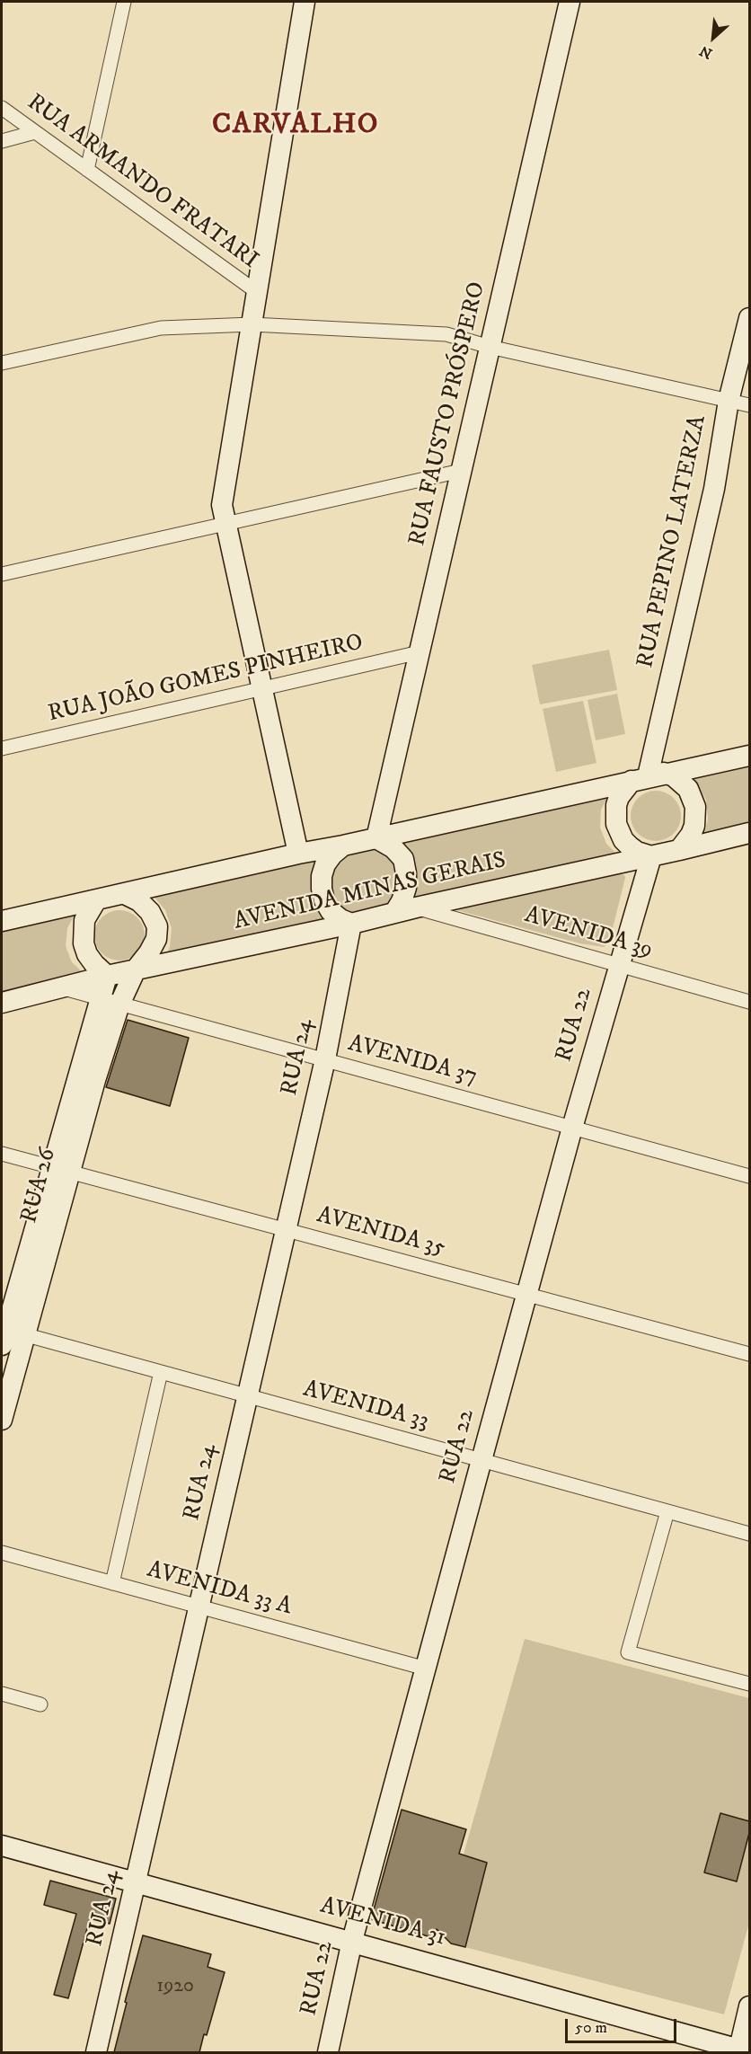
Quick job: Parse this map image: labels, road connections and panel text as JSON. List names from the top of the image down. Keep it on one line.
{"streets":{"street":["RUA ARMANDO FRATARI","RUA FAUSTO PRÓSPERO","RUA PEPINO LATERZA","RUA JOÃO GOMES PINHEIRO","AVENIDA MINAS GERAIS","AVENIDA 39","RUA 22","RUA 24","AVENIDA 37","RUA 26","AVENIDA 35","AVENIDA 33","AVENIDA 33 A","AVENIDA 31"]},"crossings":[["RUA FAUSTO PRÓSPERO","RUA JOÃO GOMES PINHEIRO"],["RUA FAUSTO PRÓSPERO","AVENIDA MINAS GERAIS"],["RUA FAUSTO PRÓSPERO","RUA 24"],["RUA PEPINO LATERZA","AVENIDA MINAS GERAIS"],["RUA PEPINO LATERZA","RUA 22"],["AVENIDA MINAS GERAIS","AVENIDA 39"],["AVENIDA MINAS GERAIS","RUA 22"],["AVENIDA MINAS GERAIS","RUA 24"],["AVENIDA MINAS GERAIS","AVENIDA 37"],["AVENIDA MINAS GERAIS","RUA 26"],["AVENIDA 39","RUA 22"],["RUA 22","AVENIDA 37"],["RUA 22","AVENIDA 35"],["RUA 22","AVENIDA 33"],["RUA 22","AVENIDA 33 A"],["RUA 22","AVENIDA 31"],["RUA 24","AVENIDA 37"],["RUA 24","AVENIDA 35"],["RUA 24","AVENIDA 33"],["RUA 24","AVENIDA 33 A"],["RUA 24","AVENIDA 31"],["AVENIDA 37","RUA 26"],["RUA 26","AVENIDA 35"],["RUA 26","AVENIDA 33"]],"districts":["CARVALHO"],"house_numbers":["1920"],"scale_bar":"50 m","north":"bottom left"}
